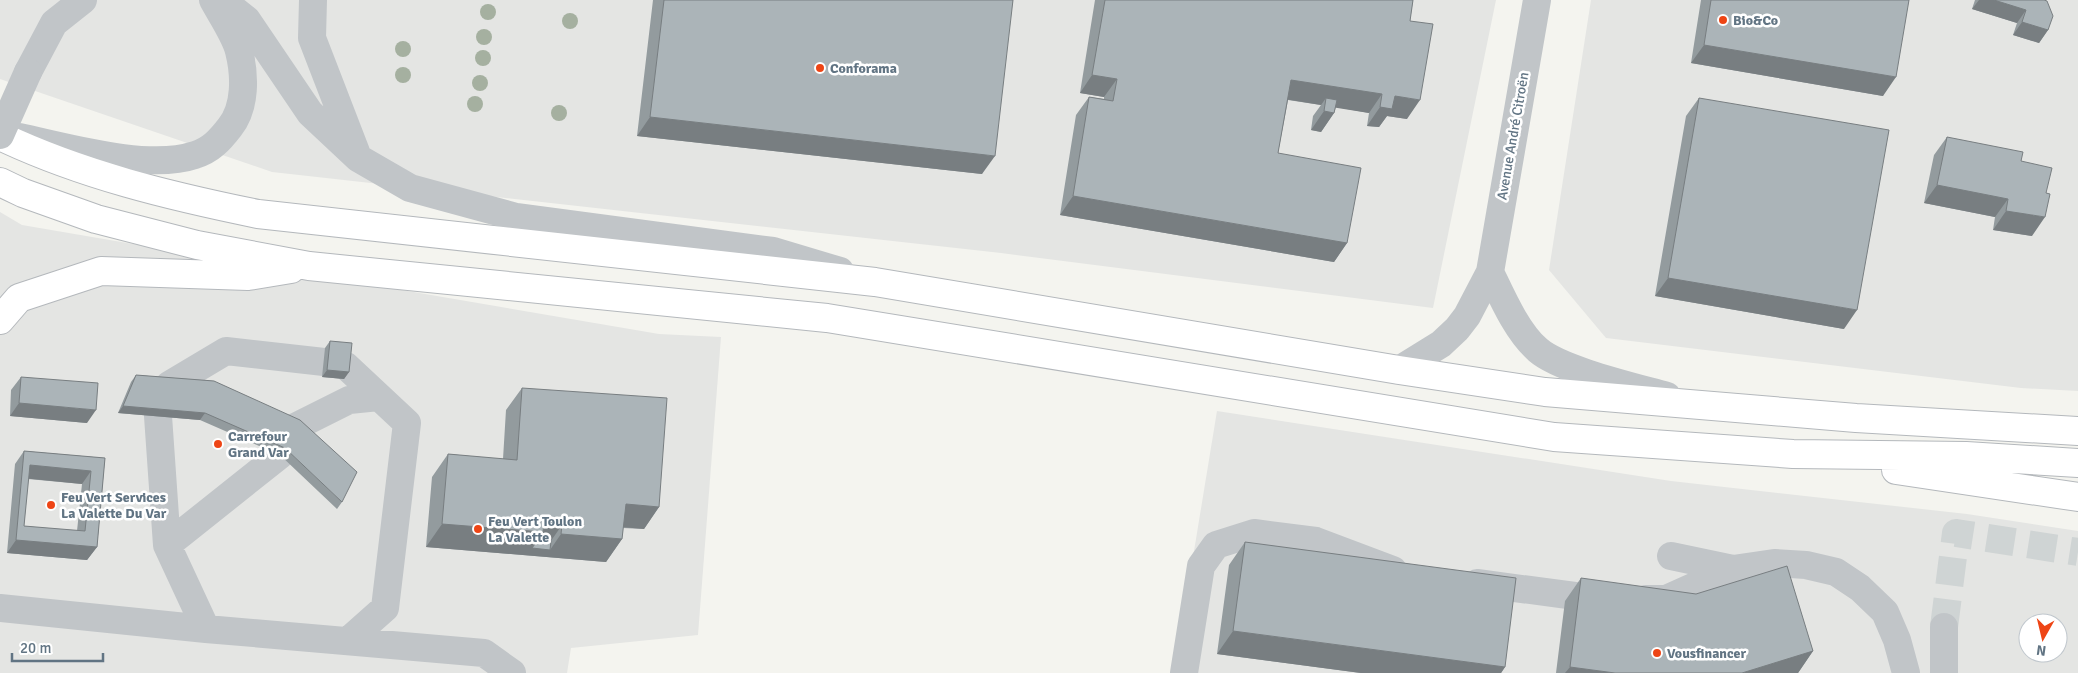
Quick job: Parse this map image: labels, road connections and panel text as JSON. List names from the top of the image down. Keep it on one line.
{"streets":{"street":["Avenue André Citroën"]},"places":["Bio&Co","Conforama","Carrefour Grand Var","Feu Vert Services La Valette Du Var","Feu Vert Toulon La Valette","Vousfinancer"],"scale_bar":"20 m","north":"bottom"}
